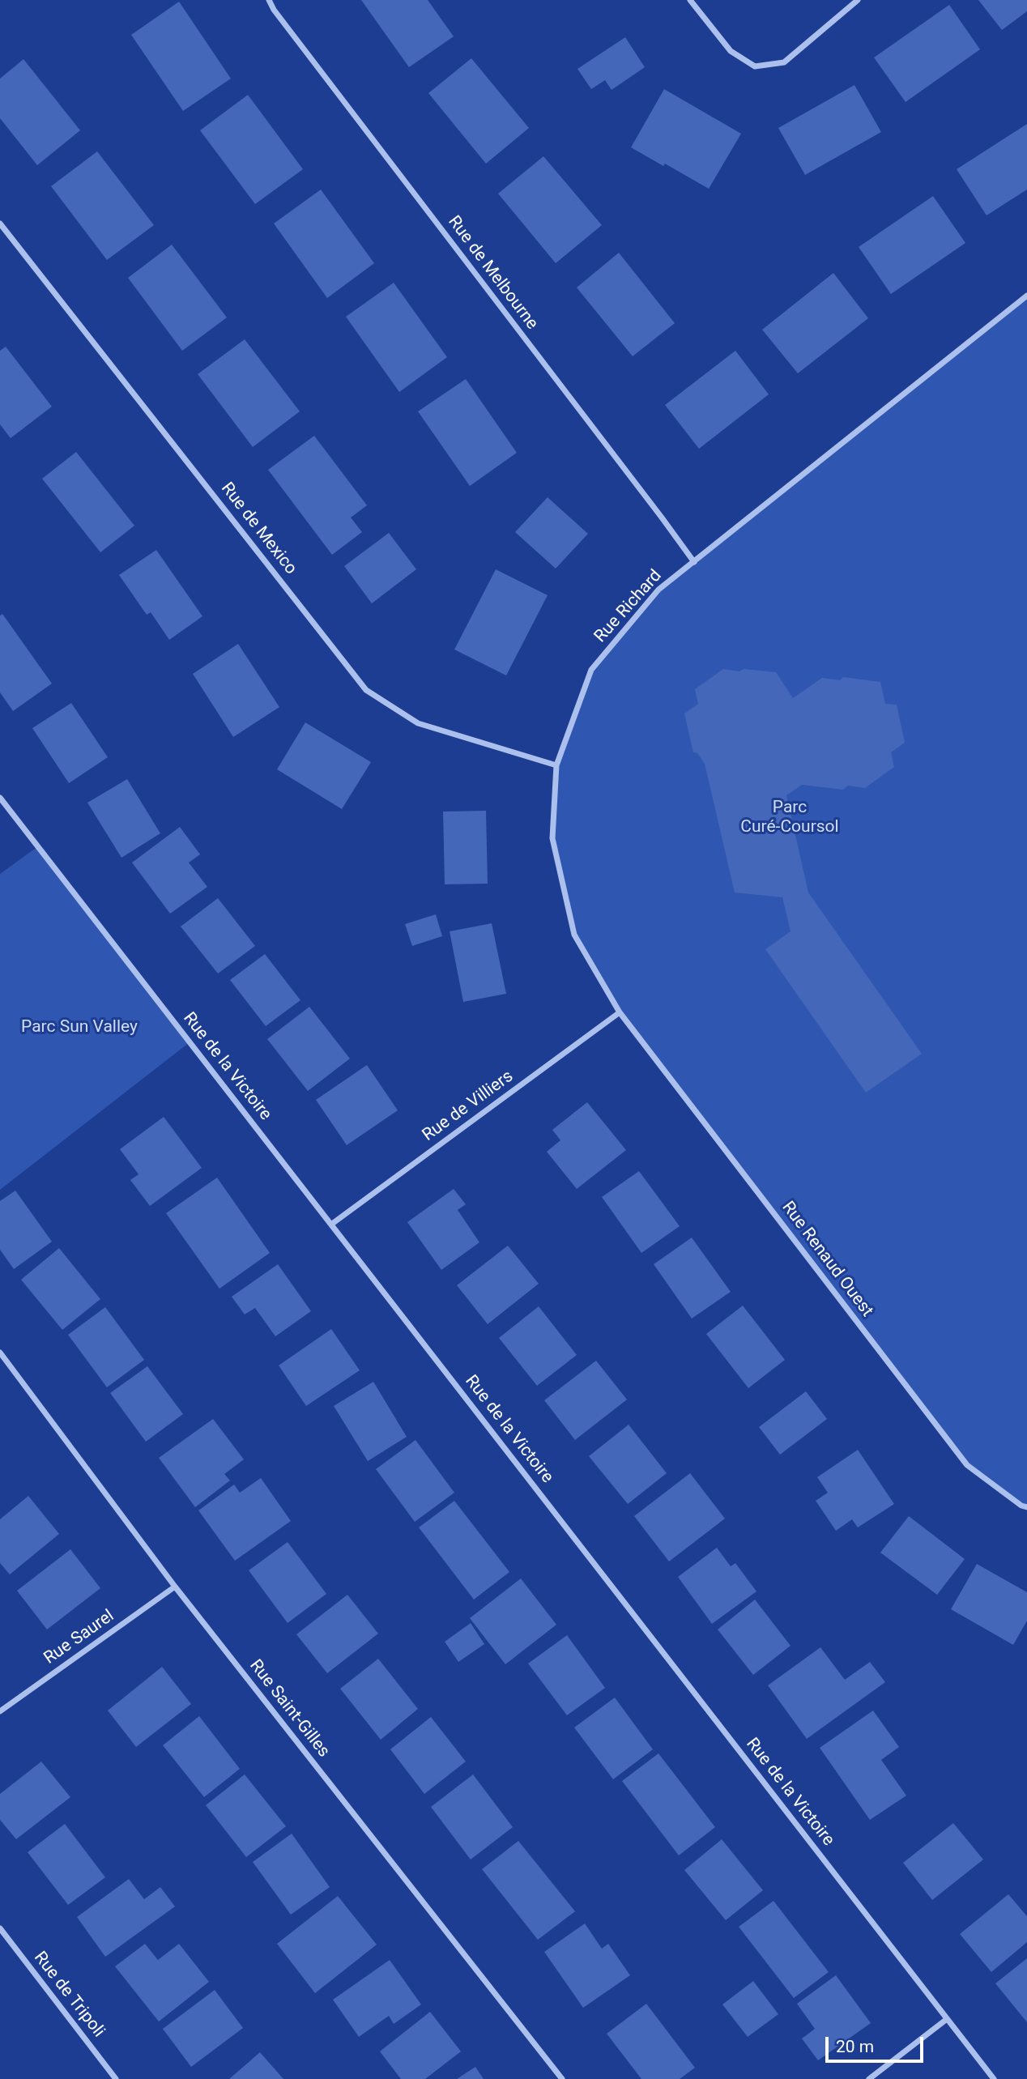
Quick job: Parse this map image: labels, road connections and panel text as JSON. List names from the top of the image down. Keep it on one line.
{"streets":{"street":["Rue de Melbourne","Rue de Mexico","Rue Richard","Rue de la Victoire","Rue de Villiers","Rue Renaud Ouest","Rue Saurel","Rue Saint-Gilles","Rue de Tripoli"]},"crossings":[["Rue de Melbourne","Rue Richard"],["Rue de Mexico","Rue Richard"],["Rue Richard","Rue de Villiers"],["Rue Richard","Rue Renaud Ouest"],["Rue de la Victoire","Rue de Villiers"],["Rue de Villiers","Rue Renaud Ouest"],["Rue Saurel","Rue Saint-Gilles"]],"parks":["Parc Curé-Coursol","Parc Sun Valley"],"scale_bar":"20 m"}
